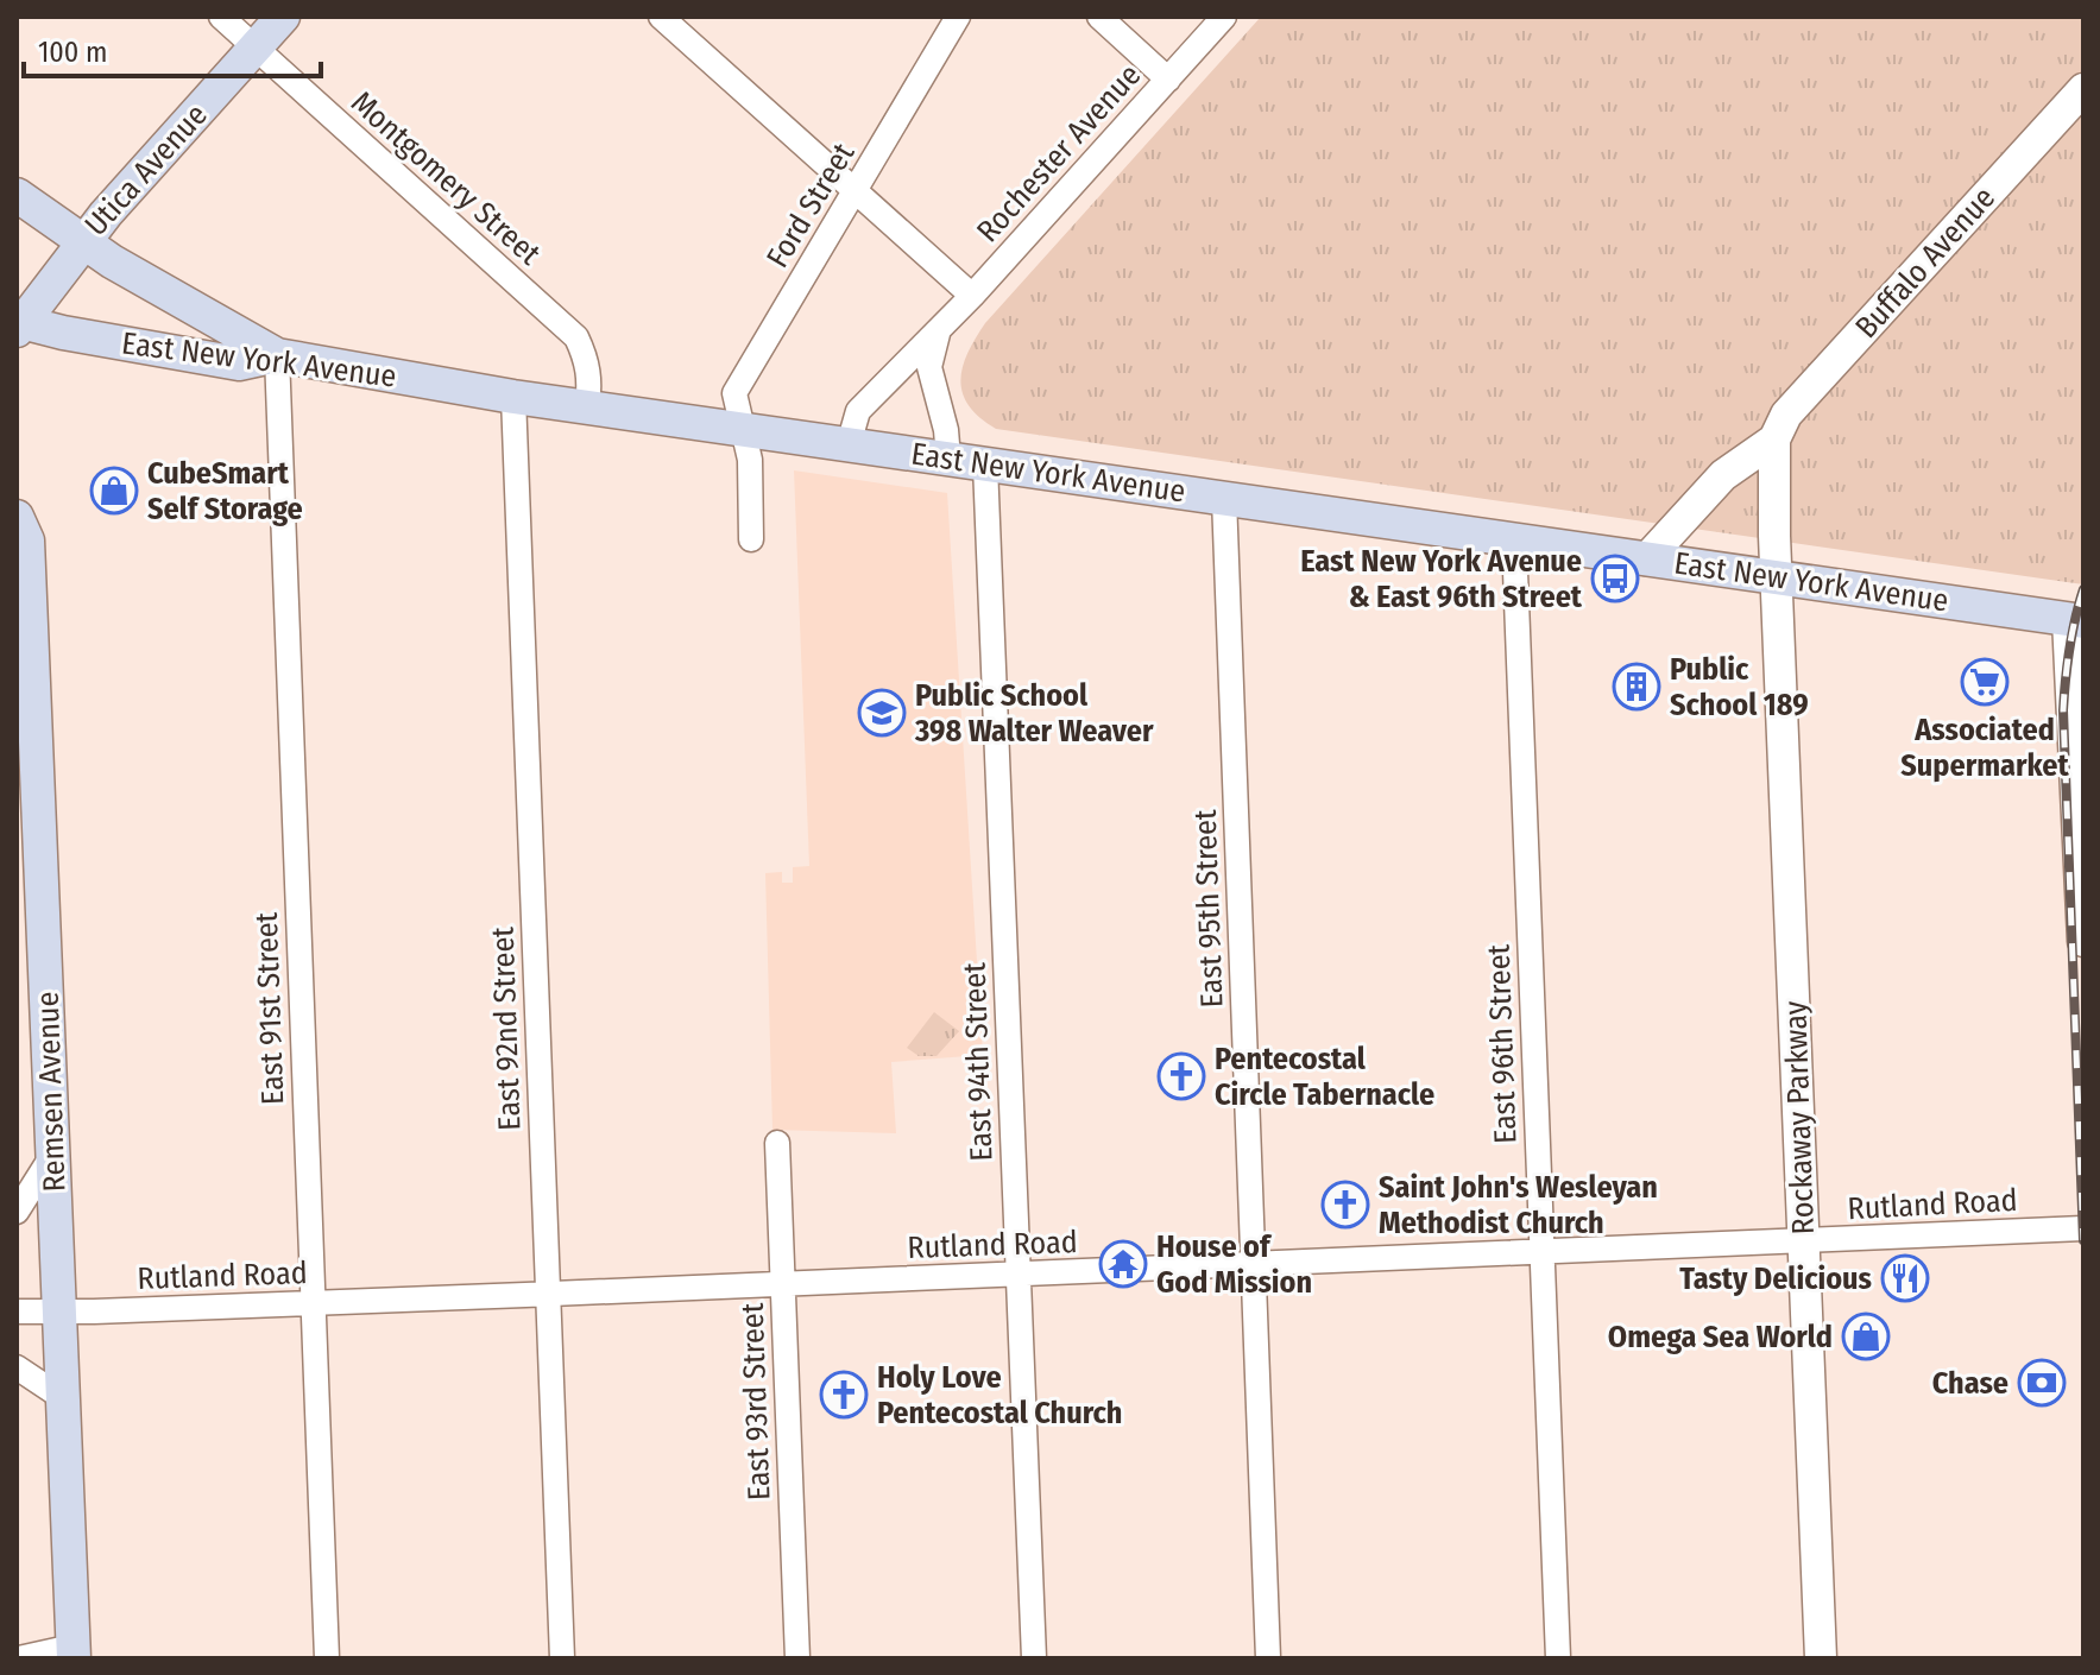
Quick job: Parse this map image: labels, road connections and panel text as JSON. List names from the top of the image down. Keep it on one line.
{"streets":{"main road":["Utica Avenue","East New York Avenue","Remsen Avenue"],"street":["Rochester Avenue","Montgomery Street","Ford Street","Buffalo Avenue","East 95th Street","East 91st Street","East 92nd Street","East 96th Street","East 94th Street","Rockaway Parkway","Rutland Road","East 93rd Street"]},"crossings":[["Rochester Avenue","East New York Avenue"],["Utica Avenue","Montgomery Street"],["Utica Avenue","East New York Avenue"],["Montgomery Street","East New York Avenue"],["Ford Street","East New York Avenue"],["Buffalo Avenue","East New York Avenue"],["East New York Avenue","East 95th Street"],["East New York Avenue","East 91st Street"],["East New York Avenue","East 92nd Street"],["East New York Avenue","East 96th Street"],["East New York Avenue","East 94th Street"],["East New York Avenue","Rockaway Parkway"],["East 95th Street","Rutland Road"],["East 91st Street","Rutland Road"],["East 92nd Street","Rutland Road"],["East 96th Street","Rutland Road"],["East 94th Street","Rutland Road"],["Remsen Avenue","Rutland Road"],["Rockaway Parkway","Rutland Road"],["Rutland Road","East 93rd Street"]],"places":{"shop":["CubeSmart Self Storage","Omega Sea World"],"bus stop":["East New York Avenue & East 96th Street"],"supermarket":["Associated Supermarket"],"building":["Public School 189"],"school or university":["Public School 398 Walter Weaver"],"church":["Pentecostal Circle Tabernacle","Saint John's Wesleyan Methodist Church","Holy Love Pentecostal Church"],"temple":["House of God Mission"],"restaurant":["Tasty Delicious"],"bank":["Chase"]},"scale_bar":"100 m"}
